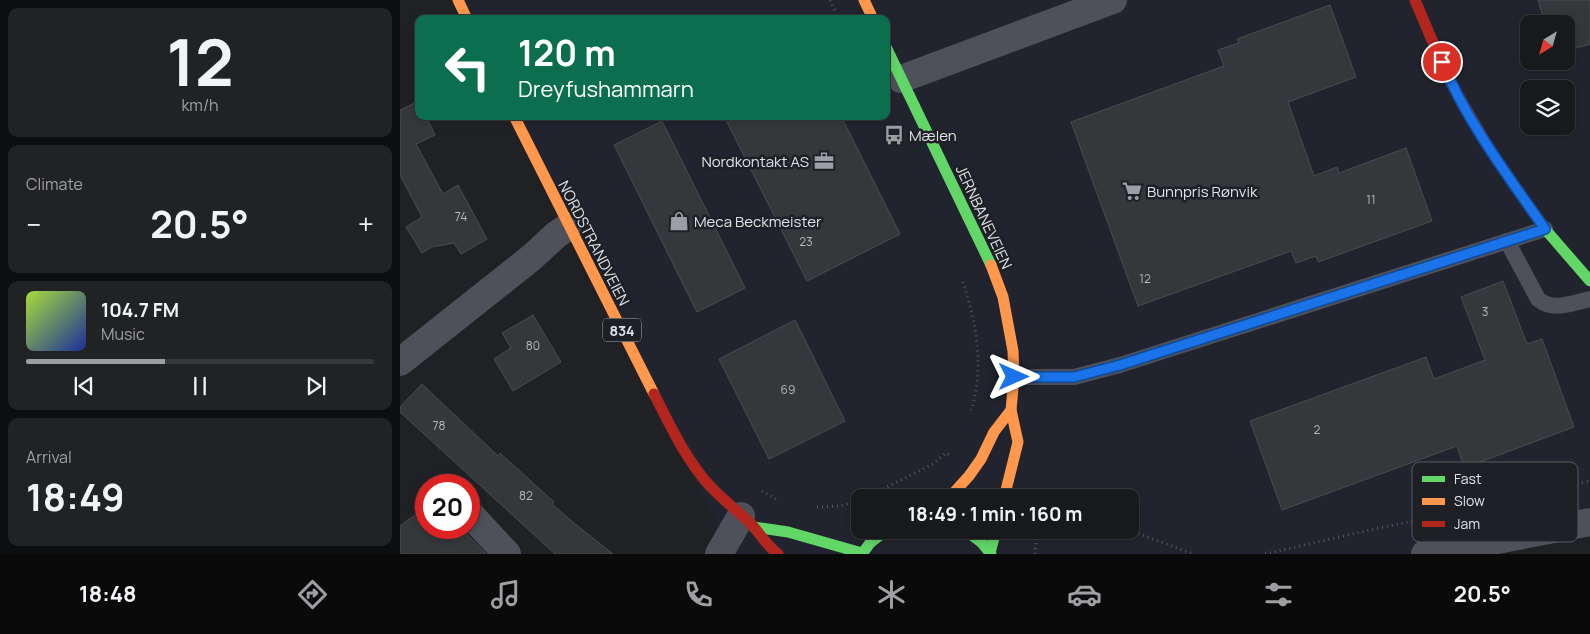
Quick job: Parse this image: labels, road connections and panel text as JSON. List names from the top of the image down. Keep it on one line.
{"streets":{"street":["JERNBANEVEIEN","NORDSTRANDVEIEN","834"]},"places":{"bus stop":["Mælen"],"office":["Nordkontakt AS"],"supermarket":["Bunnpris Rønvik"],"shop":["Meca Beckmeister"]},"house_numbers":["11","74","23","12","3","80","69","78","2","82"],"legend":["Fast","Slow","Jam"],"north":"bottom left","page":{"tile":[["12","km/h"],"Climate",["Arrival","18:49"]],"turn":["120 m","Dreyfushammarn"],"heat":["−","20.5°","+"],"song":["104.7 FM","Music"],"limit":"20","trip":"18:49 · 1 min · 160 m","tabs":["18:48","20.5°"]}}
